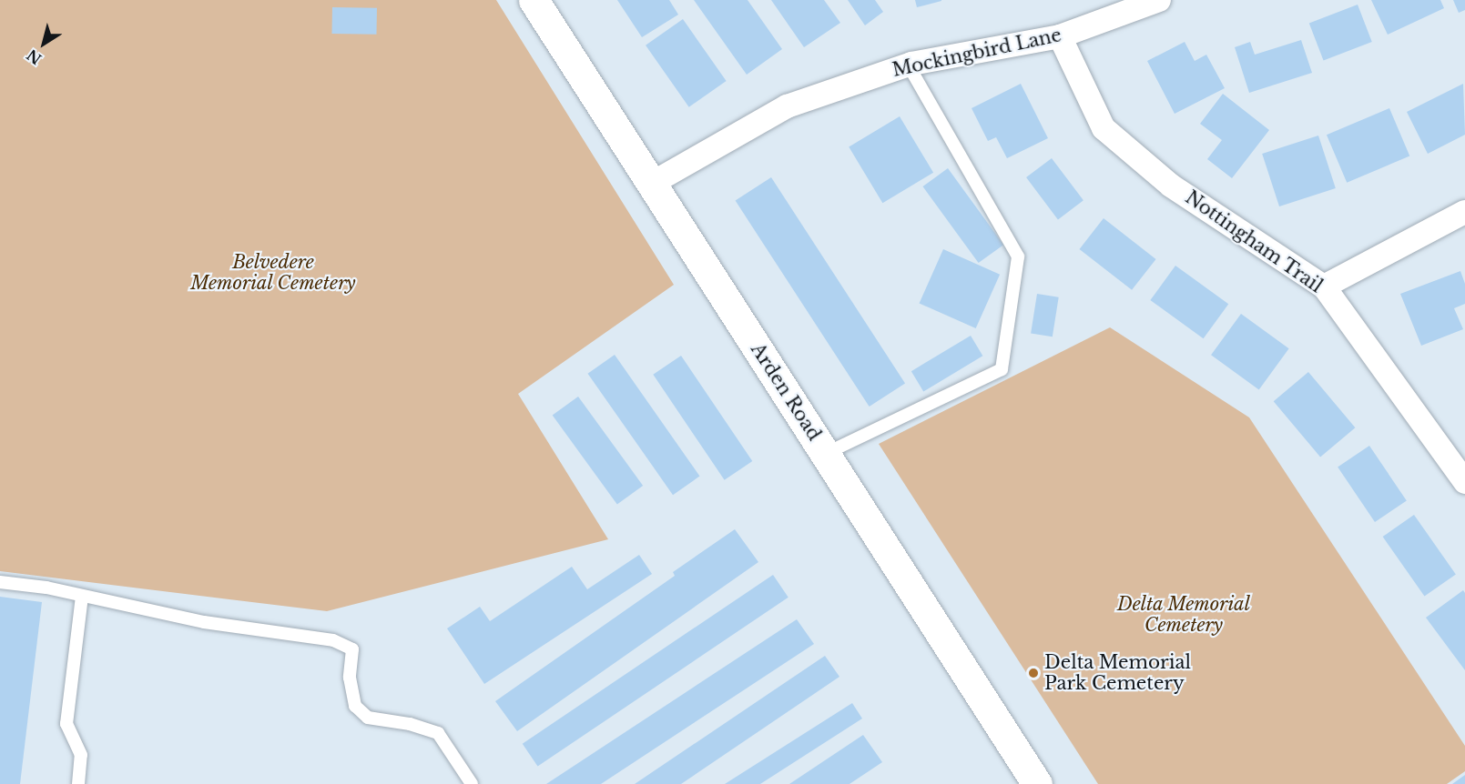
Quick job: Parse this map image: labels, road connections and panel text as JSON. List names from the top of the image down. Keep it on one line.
{"streets":{"main road":["Arden Road"],"street":["Mockingbird Lane","Nottingham Trail"]},"crossings":[["Mockingbird Lane","Nottingham Trail"],["Mockingbird Lane","Arden Road"]],"parks":["Belvedere Memorial Cemetery","Delta Memorial Cemetery"],"places":["Delta Memorial Park Cemetery"],"north":"bottom left"}
